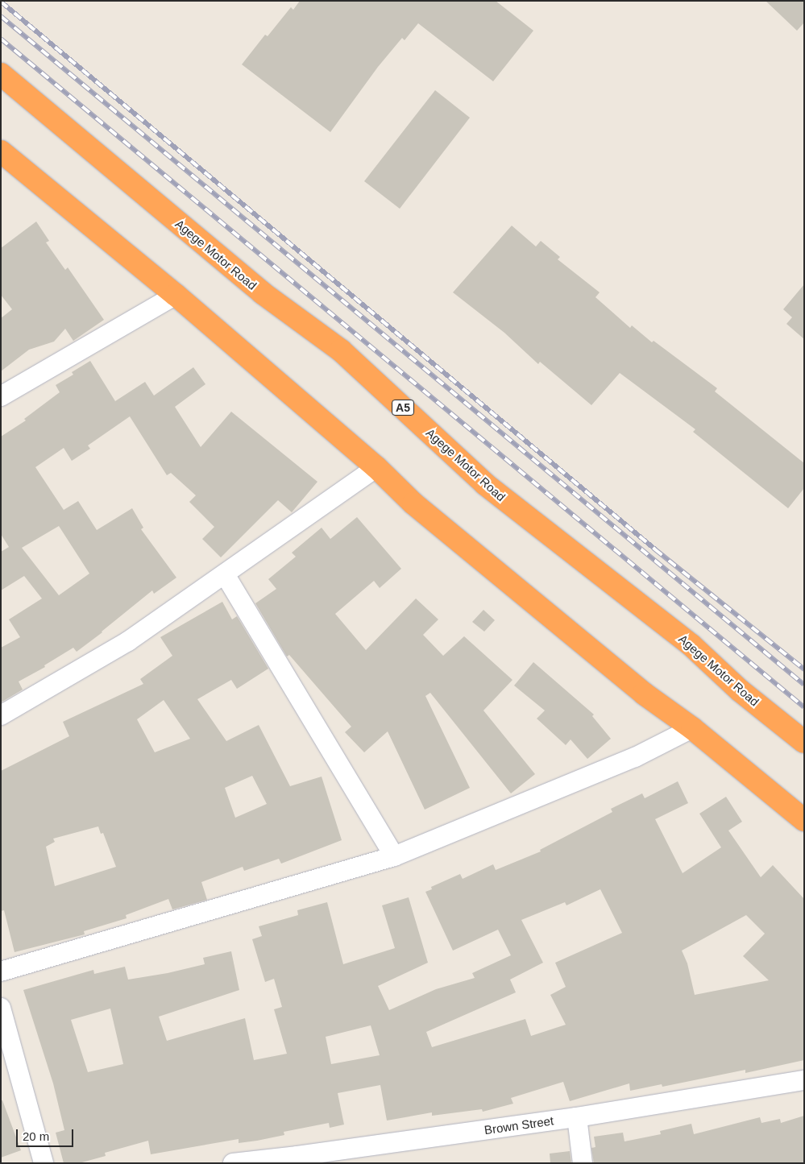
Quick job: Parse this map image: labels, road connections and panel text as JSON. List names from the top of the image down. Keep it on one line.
{"streets":{"highway":["Agege Motor Road","A5"],"street":["Brown Street"]},"scale_bar":"20 m"}
